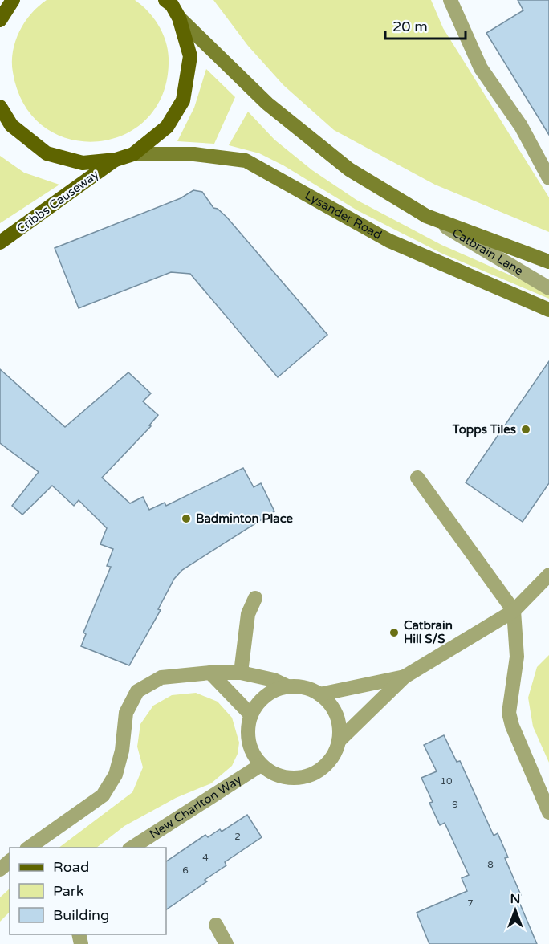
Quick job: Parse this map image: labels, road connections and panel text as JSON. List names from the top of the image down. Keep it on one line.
{"streets":{"main road":["Cribbs Causeway"],"street":["Lysander Road","Catbrain Lane","New Charlton Way"]},"places":["Topps Tiles","Badminton Place","Catbrain Hill S/S"],"house_numbers":["10","9","2","4","8","6","7"],"legend":["Road","Park","Building"],"scale_bar":"20 m","north":"top"}
